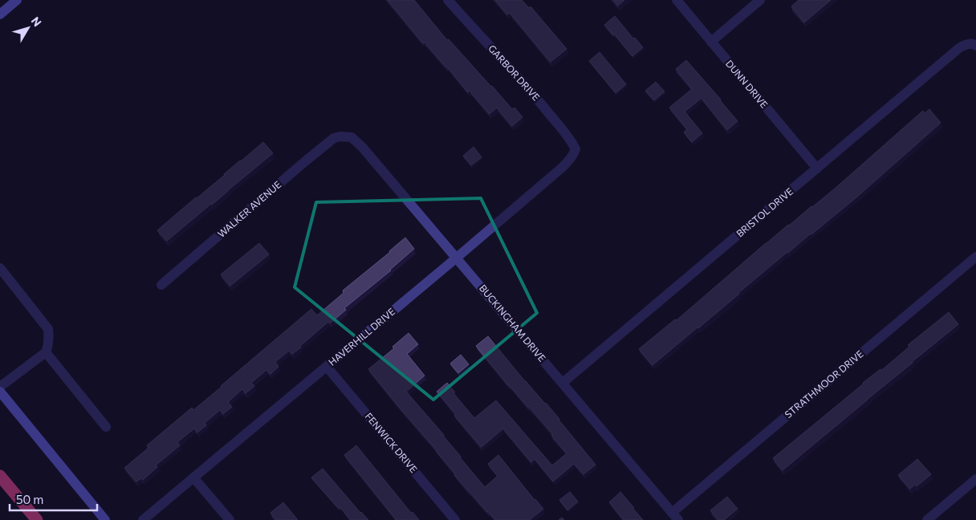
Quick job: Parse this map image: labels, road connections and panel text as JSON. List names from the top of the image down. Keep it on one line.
{"streets":{"street":["GARBOR DRIVE","DUNN DRIVE","WALKER AVENUE","BRISTOL DRIVE","BUCKINGHAM DRIVE","HAVERHILL DRIVE","STRATHMOOR DRIVE","FENWICK DRIVE"]},"crossings":[["GARBOR DRIVE","HAVERHILL DRIVE"],["DUNN DRIVE","BRISTOL DRIVE"],["WALKER AVENUE","BUCKINGHAM DRIVE"],["BRISTOL DRIVE","BUCKINGHAM DRIVE"],["BUCKINGHAM DRIVE","HAVERHILL DRIVE"],["BUCKINGHAM DRIVE","STRATHMOOR DRIVE"],["HAVERHILL DRIVE","FENWICK DRIVE"]],"scale_bar":"50 m","north":"top right"}
